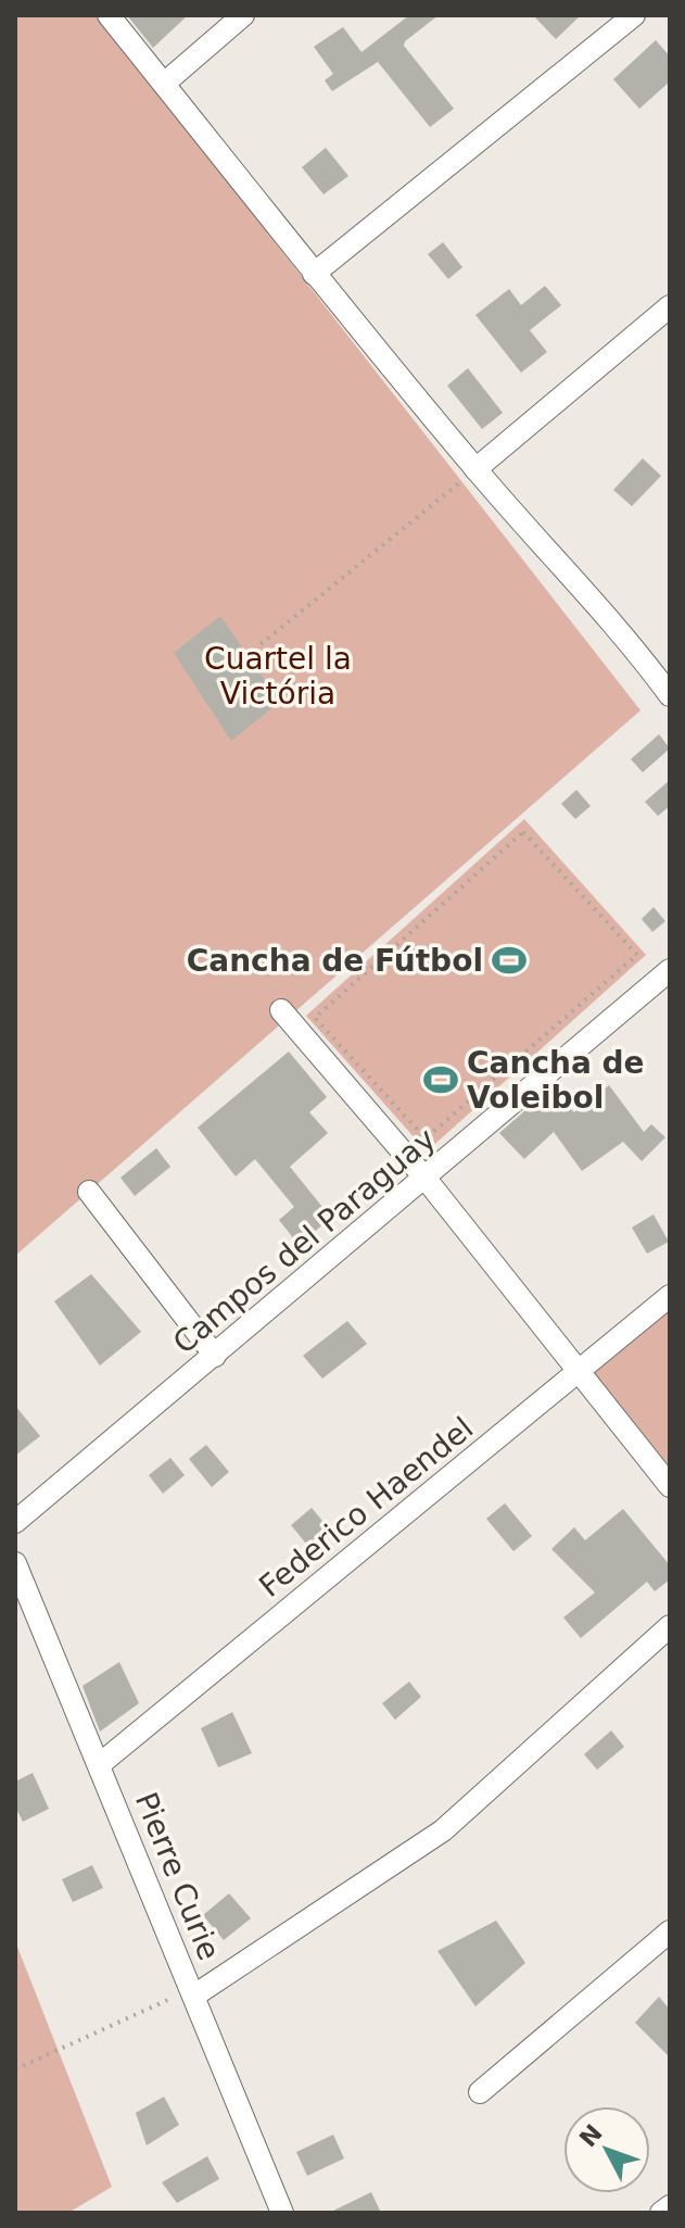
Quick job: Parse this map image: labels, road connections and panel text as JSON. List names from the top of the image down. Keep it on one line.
{"streets":{"street":["Campos del Paraguay","Federico Haendel","Pierre Curie"]},"crossings":[["Federico Haendel","Pierre Curie"]],"parks":["Cuartel la Victória"],"places":{"sports":["Cancha de Fútbol","Cancha de Voleibol"]},"north":"top left"}
